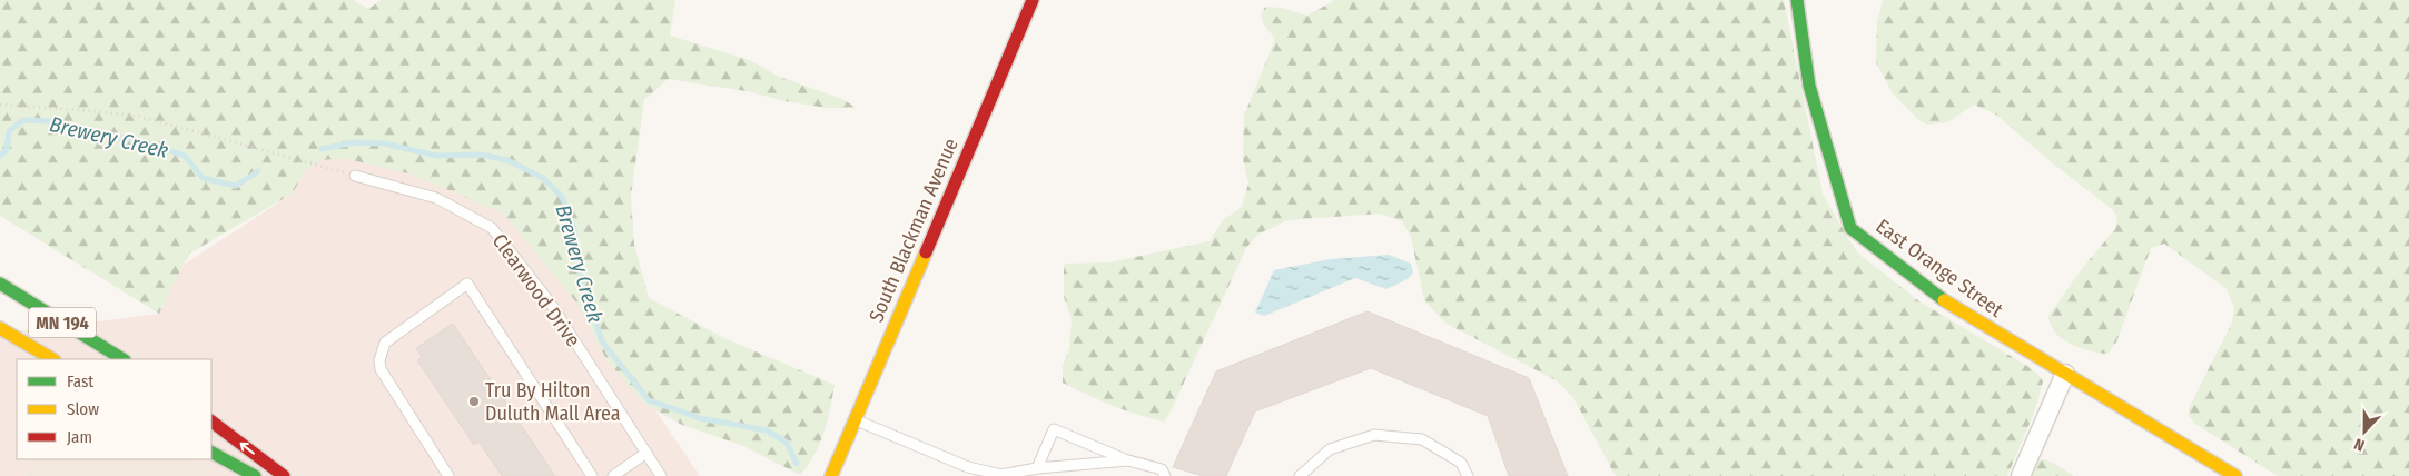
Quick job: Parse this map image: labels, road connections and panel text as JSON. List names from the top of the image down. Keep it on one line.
{"streets":{"main road":["South Blackman Avenue","East Orange Street","MN 194"],"lane":["Clearwood Drive"]},"water":["Brewery Creek"],"places":["Tru By Hilton Duluth Mall Area"],"legend":["Fast","Slow","Jam"],"north":"bottom"}
